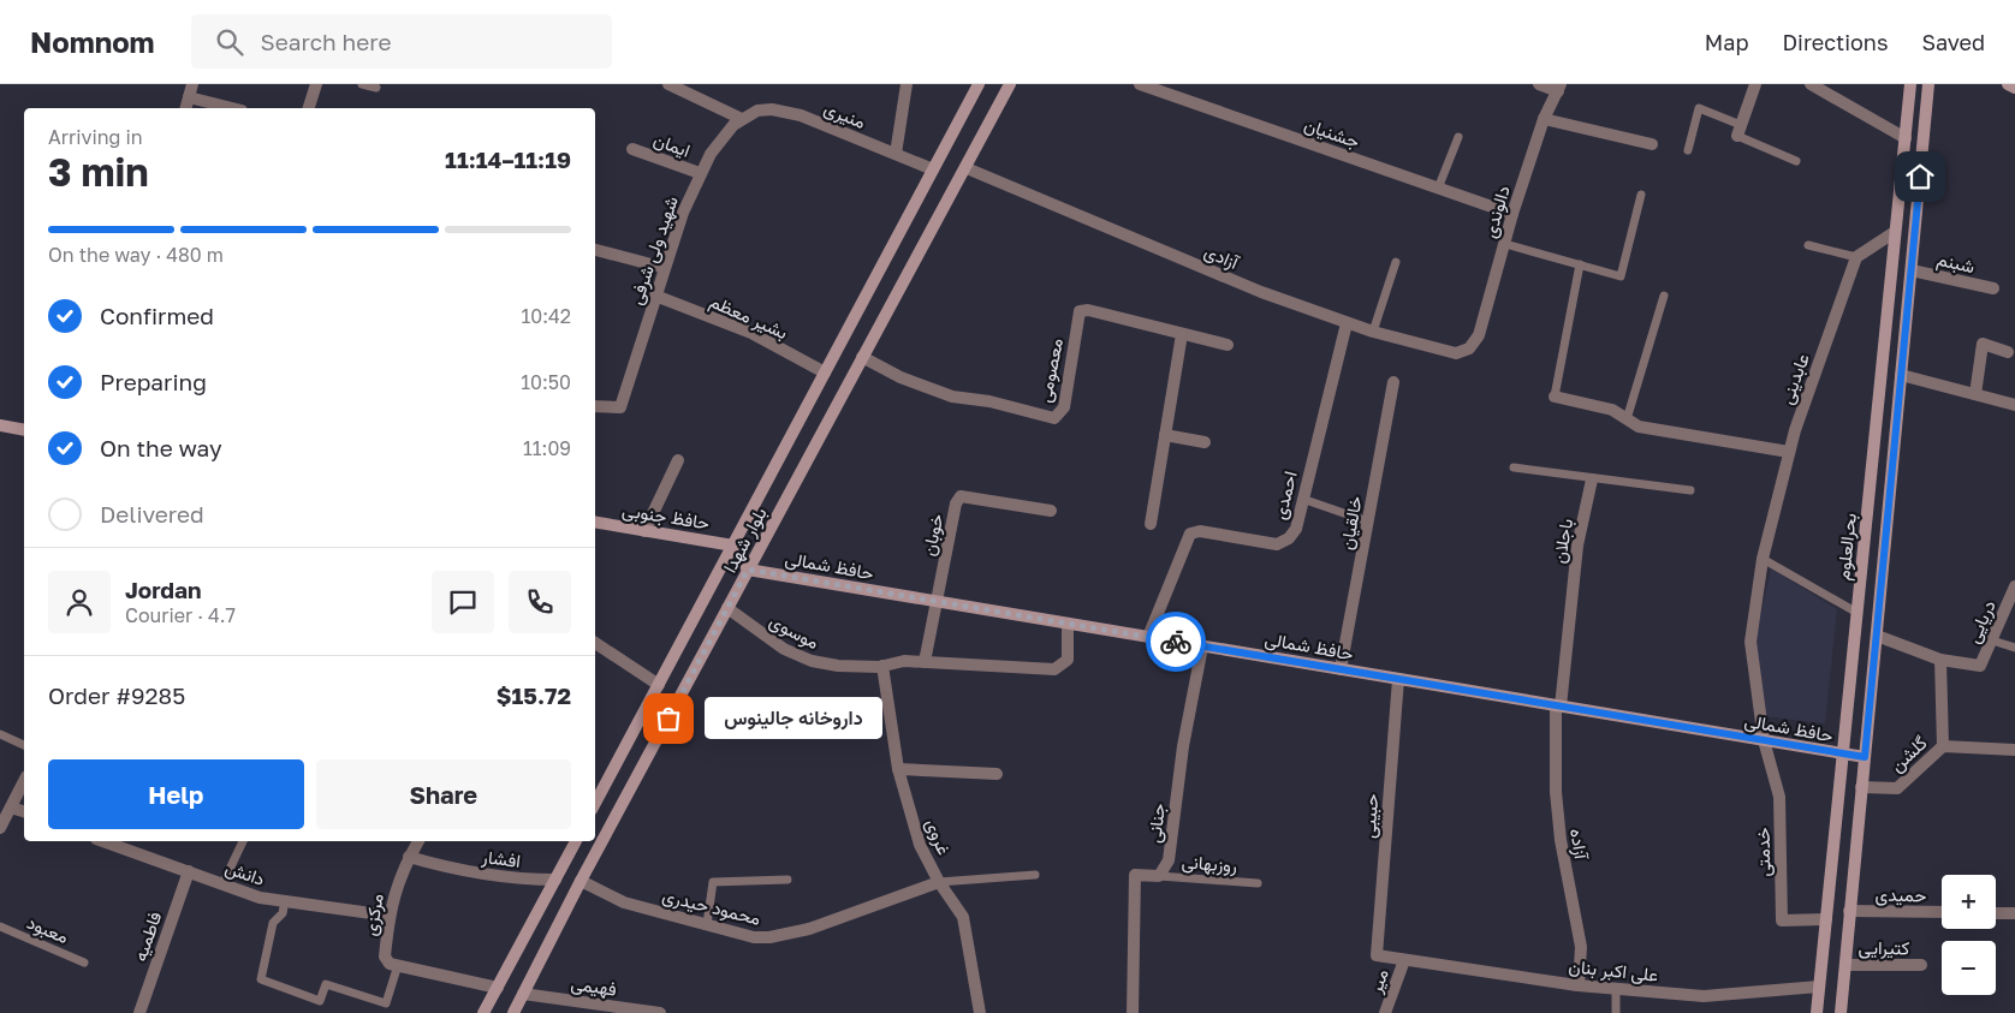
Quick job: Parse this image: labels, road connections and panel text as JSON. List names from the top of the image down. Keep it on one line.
{"streets":{"main road":["حافظ جنوبی","بلوار شهدا","بحرالعلوم","حافظ شمالی"],"street":["منیری","جشنیان","ایمان","دالوندی","شهید ولی شرفی","آزادی","شبنم","بشیر معظم","معصومی","عابدینی","احمدی","خالقیان","خوبان","باجلان","دریایی","موسوی","گلشن","حبیبی","جنانی","غروی","آزاده","خدمتی","افشار","دانش","حمیدی","محمود حیدری","مرکزی","فاطمیه","کتیرایی","علی اکبر بنان","میر","فهیمی"],"lane":["روزبهانی","معبود"]},"crossings":[["منیری","شهید ولی شرفی"],["منیری","بلوار شهدا"],["جشنیان","دالوندی"],["ایمان","شهید ولی شرفی"],["دالوندی","آزادی"],["شهید ولی شرفی","بشیر معظم"],["آزادی","احمدی"],["آزادی","بلوار شهدا"],["بشیر معظم","بلوار شهدا"],["معصومی","بلوار شهدا"],["عابدینی","حافظ شمالی"],["عابدینی","خدمتی"],["احمدی","حافظ شمالی"],["حافظ جنوبی","بلوار شهدا"],["خالقیان","حافظ شمالی"],["خوبان","حافظ شمالی"],["بلوار شهدا","حافظ شمالی"],["بلوار شهدا","موسوی"],["بلوار شهدا","محمود حیدری"],["بلوار شهدا","فهیمی"],["باجلان","حافظ شمالی"],["باجلان","آزاده"],["بحرالعلوم","حافظ شمالی"],["بحرالعلوم","خدمتی"],["بحرالعلوم","علی اکبر بنان"],["حافظ شمالی","موسوی"],["حافظ شمالی","حبیبی"],["حافظ شمالی","جنانی"],["حافظ شمالی","آزاده"],["حافظ شمالی","خدمتی"],["موسوی","غروی"],["حبیبی","علی اکبر بنان"],["جنانی","روزبهانی"],["غروی","محمود حیدری"],["آزاده","علی اکبر بنان"],["افشار","مرکزی"],["دانش","مرکزی"],["دانش","فاطمیه"],["علی اکبر بنان","میر"]],"places":["داروخانه جالینوس"],"page":{"header":"Nomnom","search":"Search here","nav":["Map","Directions","Saved"],"heading":["3 min","Arriving in","11:14–11:19"],"panel":["Jordan","Courier · 4.7","Order #9285","$15.72"],"bar":"On the way · 480 m","list":[["Confirmed","10:42"],["Preparing","10:50"],["On the way","11:09"],"Delivered"],"bubble":"داروخانه جالینوس","buttons":["Help","Share"],"map_buttons":["+","−"]}}
